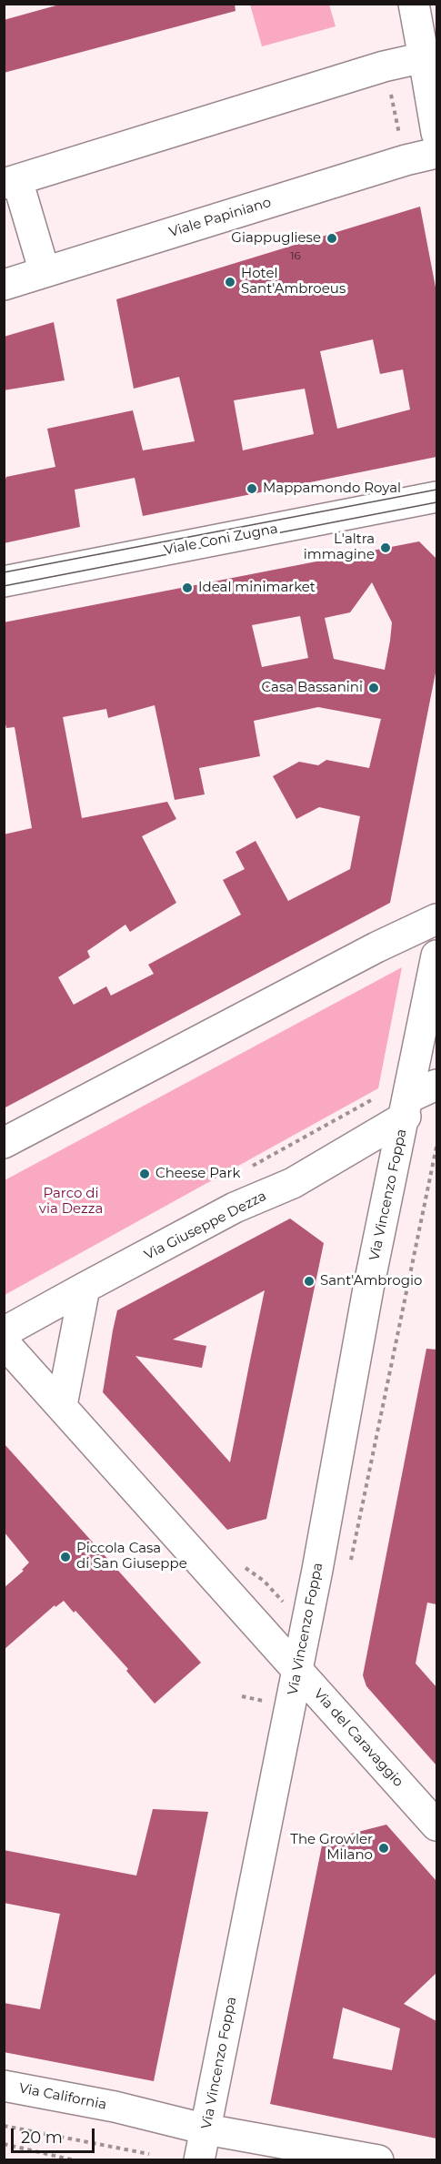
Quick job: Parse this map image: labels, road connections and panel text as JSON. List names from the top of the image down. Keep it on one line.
{"streets":{"street":["Viale Papiniano","Viale Coni Zugna","Via Vincenzo Foppa","Via Giuseppe Dezza","Via del Caravaggio","Via California"]},"crossings":[["Via Vincenzo Foppa","Via Giuseppe Dezza"],["Via Vincenzo Foppa","Via del Caravaggio"],["Via Vincenzo Foppa","Via California"]],"parks":["Parco di via Dezza"],"places":["Giappugliese","Hotel Sant'Ambroeus","Mappamondo Royal","L'altra immagine","Ideal minimarket","Casa Bassanini","Cheese Park","Sant'Ambrogio","Piccola Casa di San Giuseppe","The Growler Milano"],"house_numbers":["16"],"scale_bar":"20 m"}
